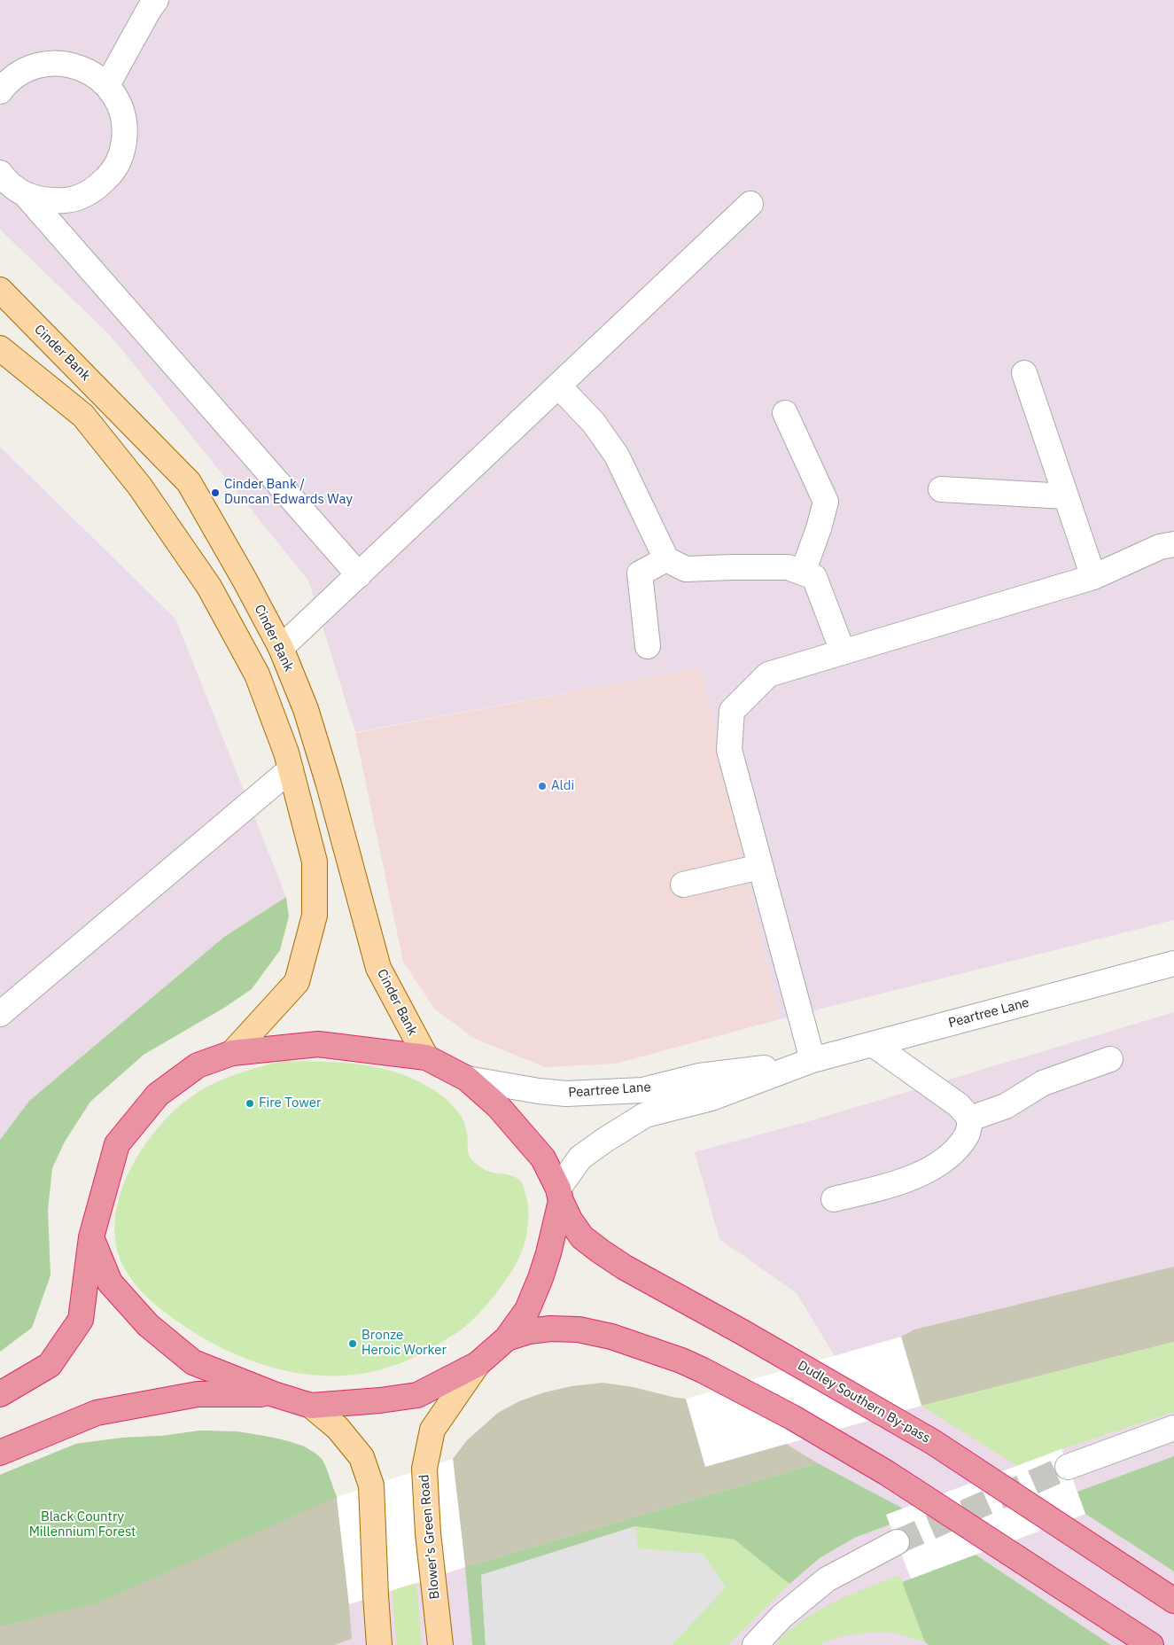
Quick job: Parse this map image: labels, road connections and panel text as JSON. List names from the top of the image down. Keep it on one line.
{"streets":{"highway":["Dudley Southern By-pass"],"main road":["Cinder Bank","Blower's Green Road"],"street":["Peartree Lane"]},"crossings":[["Cinder Bank","Dudley Southern By-pass"],["Peartree Lane","Dudley Southern By-pass"]],"parks":["Black Country Millennium Forest"],"places":["Cinder Bank / Duncan Edwards Way","Aldi","Fire Tower","Bronze Heroic Worker"]}
